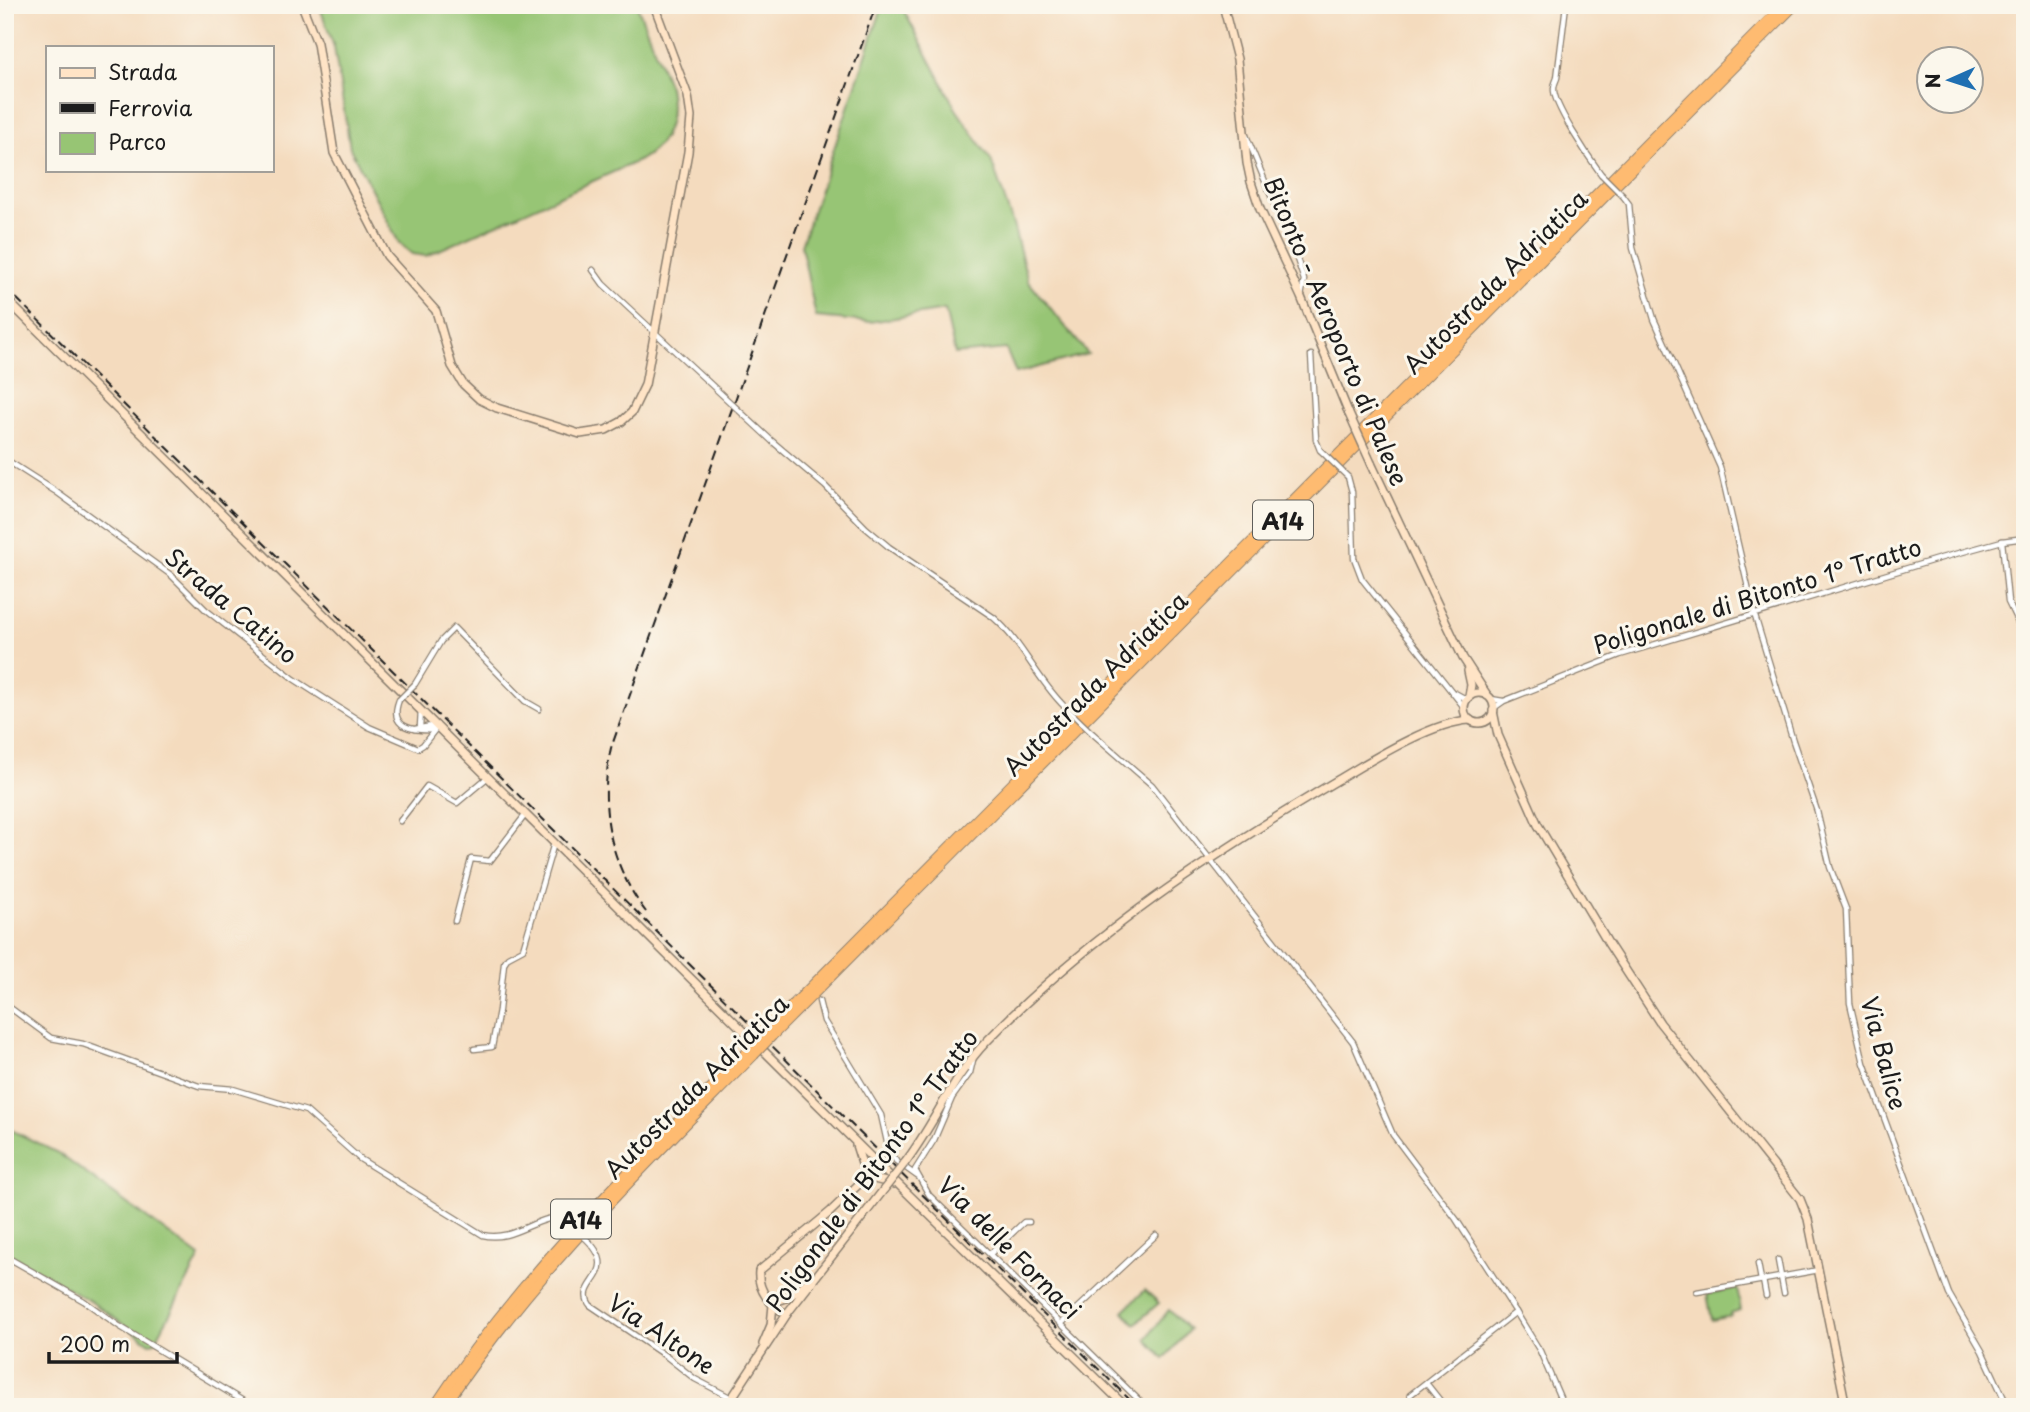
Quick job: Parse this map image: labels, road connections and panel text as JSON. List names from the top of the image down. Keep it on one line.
{"streets":{"highway":["Autostrada Adriatica","A14"],"main road":["Bitonto - Aeroporto di Palese","Poligonale di Bitonto 1° Tratto"],"street":["Strada Catino","Via Balice","Via delle Fornaci","Via Altone"]},"crossings":[["Poligonale di Bitonto 1° Tratto","Via Balice"],["Poligonale di Bitonto 1° Tratto","Via delle Fornaci"],["Poligonale di Bitonto 1° Tratto","Via Altone"]],"legend":["Strada","Ferrovia","Parco"],"scale_bar":"200 m","north":"left"}
